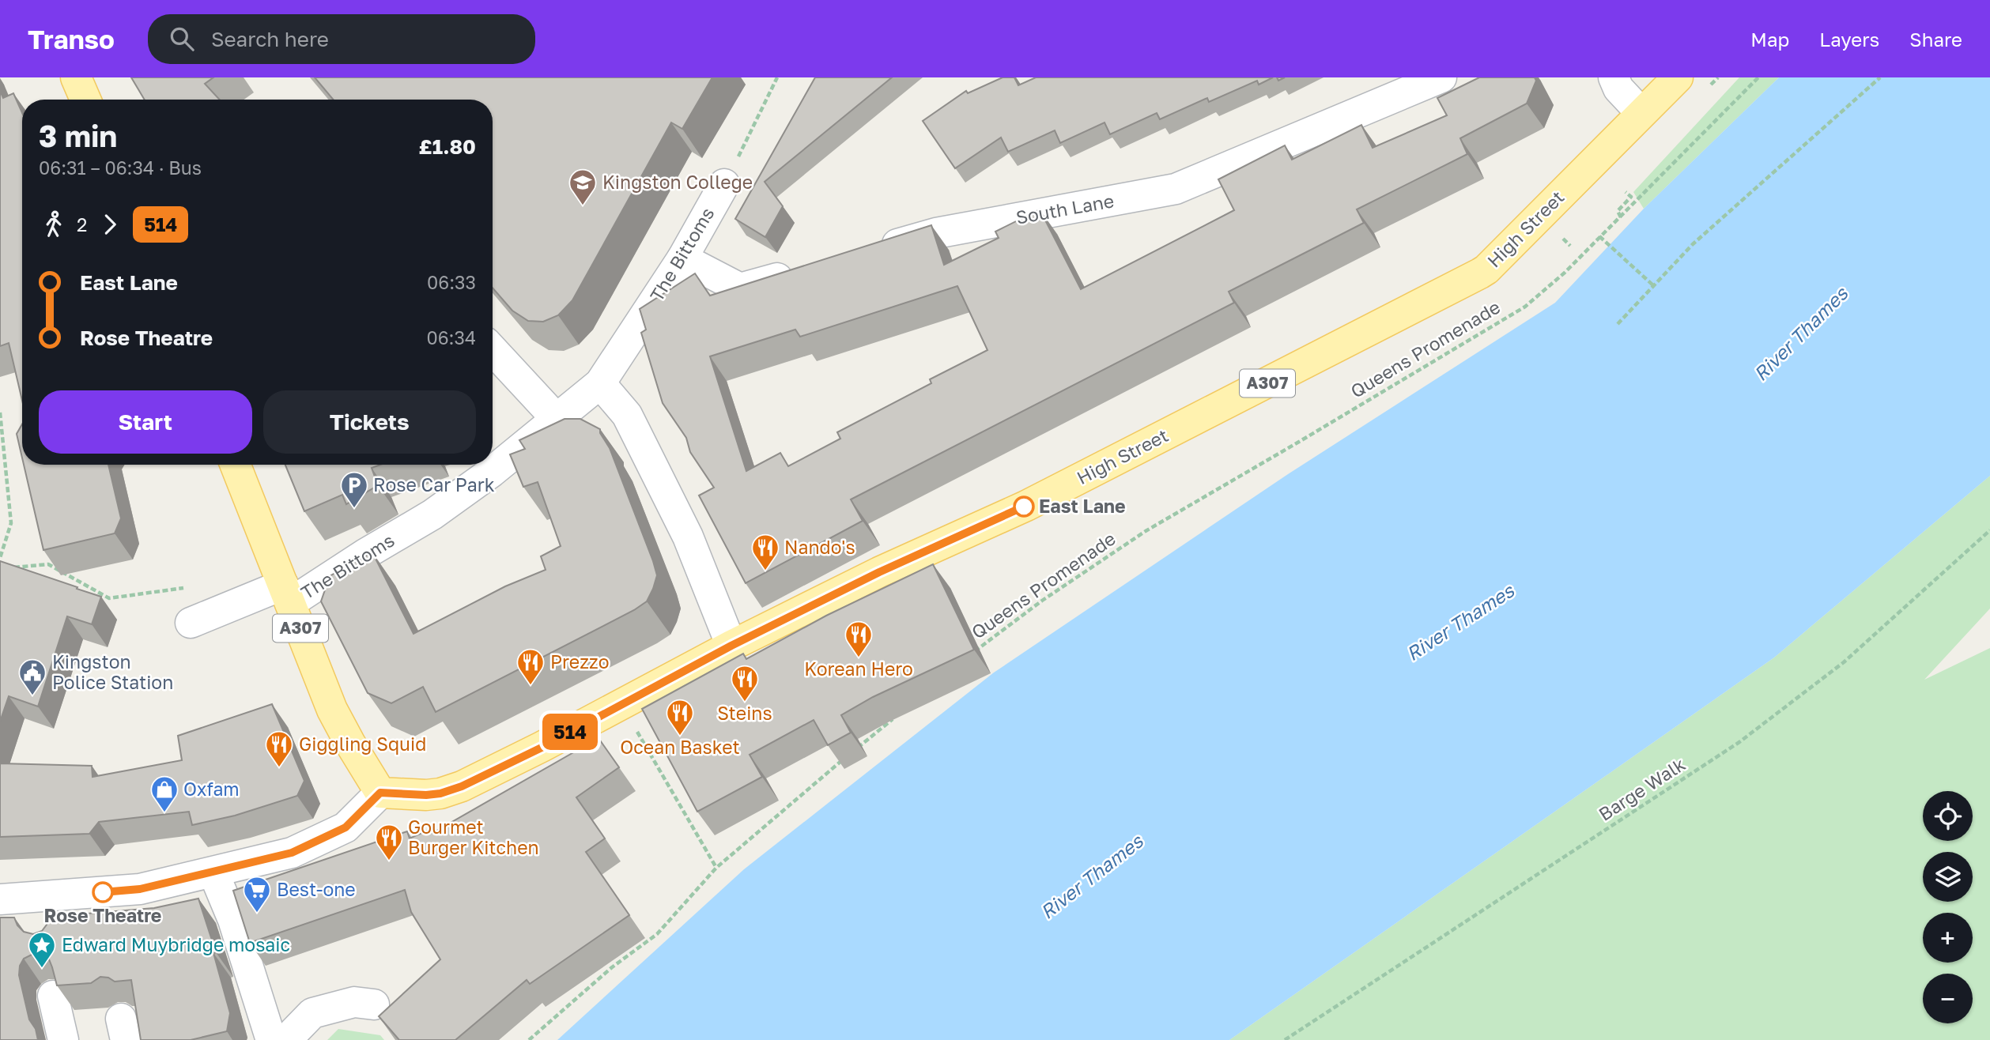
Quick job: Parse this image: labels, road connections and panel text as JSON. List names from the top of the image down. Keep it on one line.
{"streets":{"main road":["High Street","A307"],"street":["South Lane","The Bittoms"],"path":["Queens Promenade","Barge Walk"]},"crossings":[["High Street","A307"],["The Bittoms","A307"]],"water":["River Thames"],"places":{"school or university":["Kingston College"],"other":["East Lane","Rose Theatre"],"parking":["Rose Car Park"],"restaurant":["Nando's","Korean Hero","Prezzo","Steins","Ocean Basket","Giggling Squid","Gourmet Burger Kitchen"],"public building":["Kingston Police Station"],"shop":["Oxfam"],"supermarket":["Best-one"],"place":["Edward Muybridge mosaic"]},"lines":["bus line 514"],"page":{"header":"Transo","search":"Search here","nav":["Map","Layers","Share"],"on_map":"514","heading":["3 min","06:31 – 06:34 · Bus","£1.80"],"legs":["2","514"],"list":[{"name":"East Lane","value":"06:33"},{"name":"Rose Theatre","value":"06:34"}],"buttons":["Start","Tickets"],"map_buttons":["+","−"]}}
